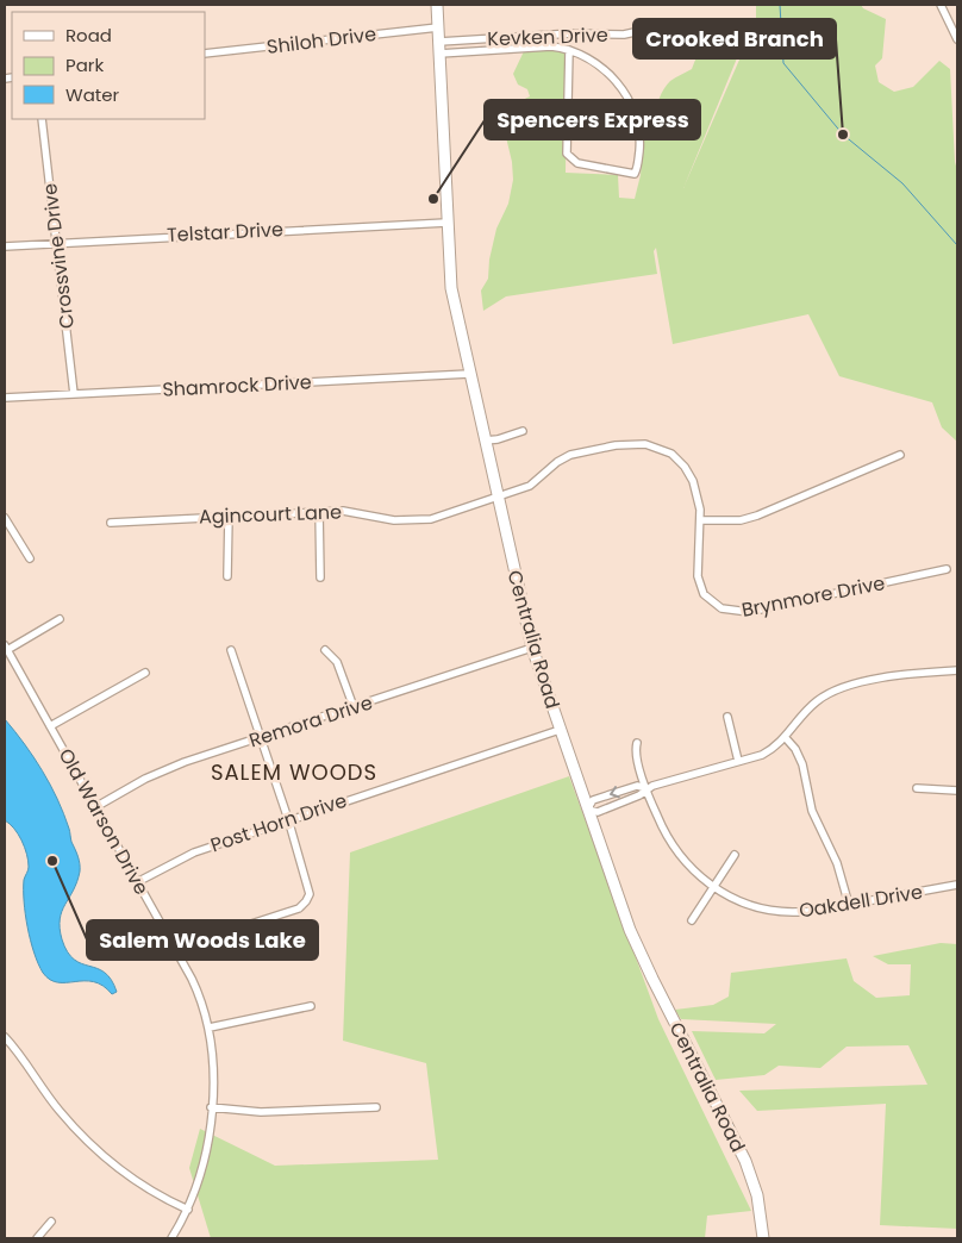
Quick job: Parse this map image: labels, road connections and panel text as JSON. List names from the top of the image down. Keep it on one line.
{"streets":{"main road":["Centralia Road"],"street":["Kevken Drive","Shiloh Drive","Telstar Drive","Crossvine Drive","Shamrock Drive","Agincourt Lane","Brynmore Drive","Remora Drive","Old Warson Drive","Post Horn Drive","Oakdell Drive"]},"crossings":[["Kevken Drive","Centralia Road"],["Shiloh Drive","Centralia Road"],["Telstar Drive","Crossvine Drive"],["Telstar Drive","Centralia Road"],["Crossvine Drive","Shamrock Drive"],["Shamrock Drive","Centralia Road"],["Agincourt Lane","Brynmore Drive"],["Agincourt Lane","Centralia Road"],["Brynmore Drive","Centralia Road"],["Centralia Road","Remora Drive"],["Centralia Road","Post Horn Drive"],["Remora Drive","Old Warson Drive"],["Old Warson Drive","Post Horn Drive"]],"districts":["SALEM WOODS"],"places":["Crooked Branch","Spencers Express","Salem Woods Lake"],"legend":["Road","Park","Water"]}
